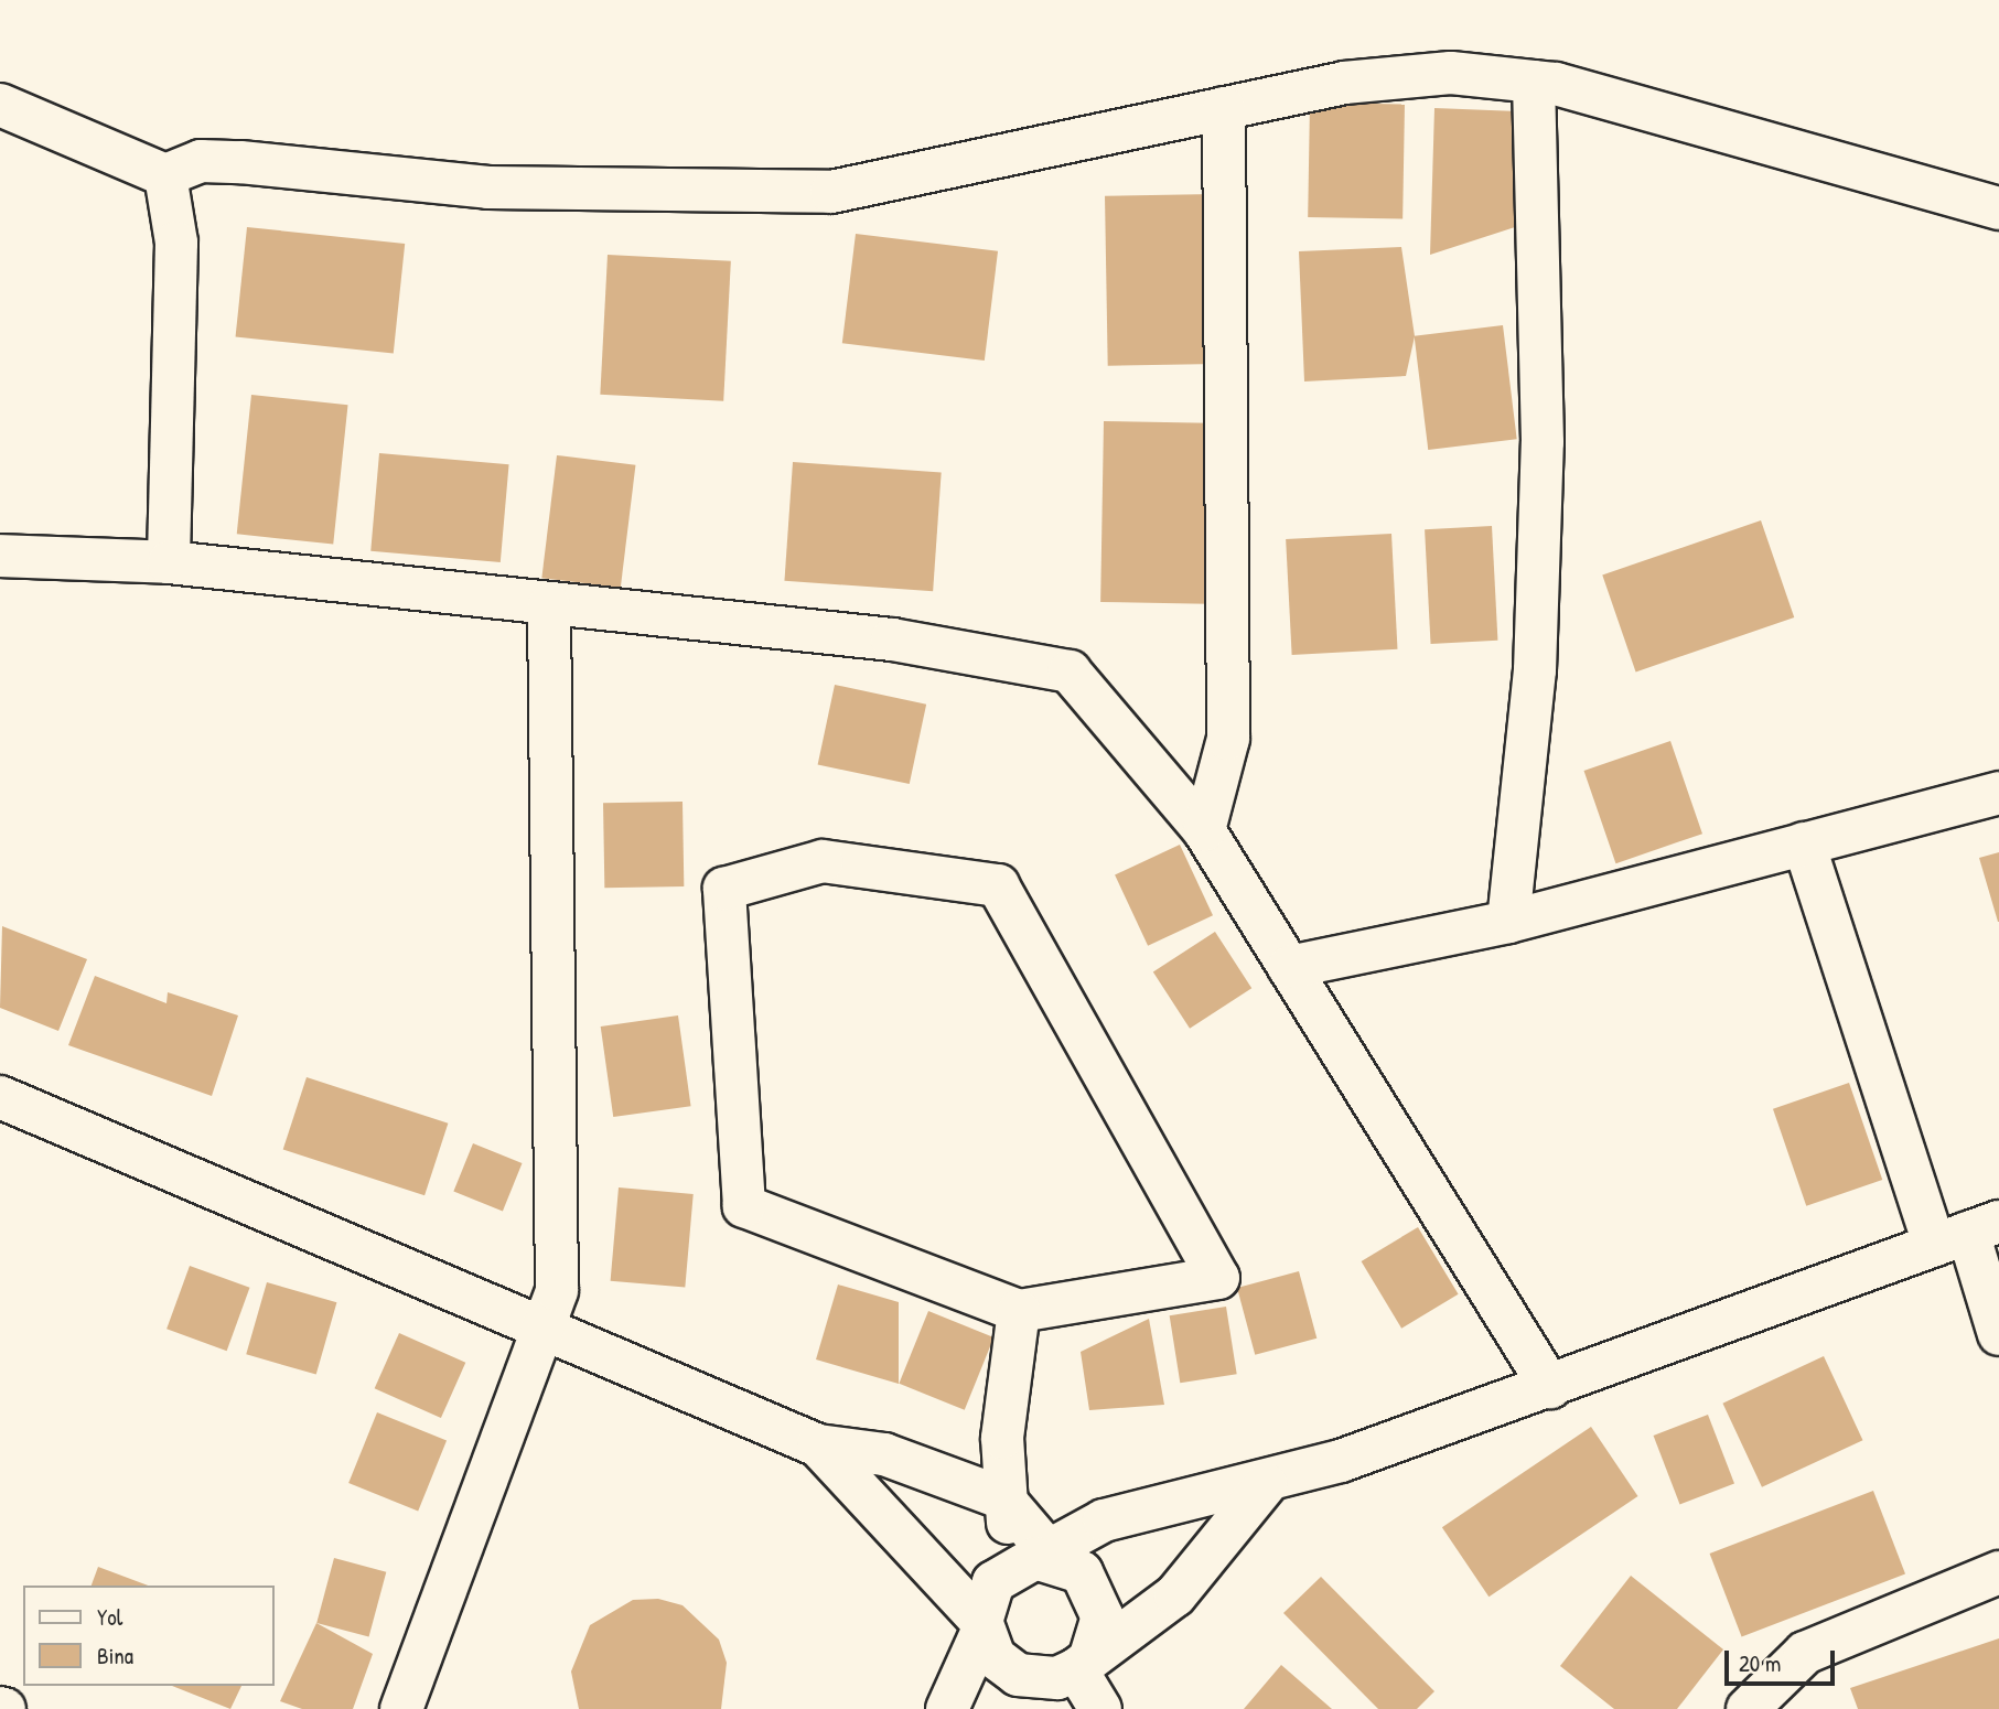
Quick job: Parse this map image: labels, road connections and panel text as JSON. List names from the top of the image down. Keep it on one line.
{"legend":["Yol","Bina"],"scale_bar":"20 m"}
